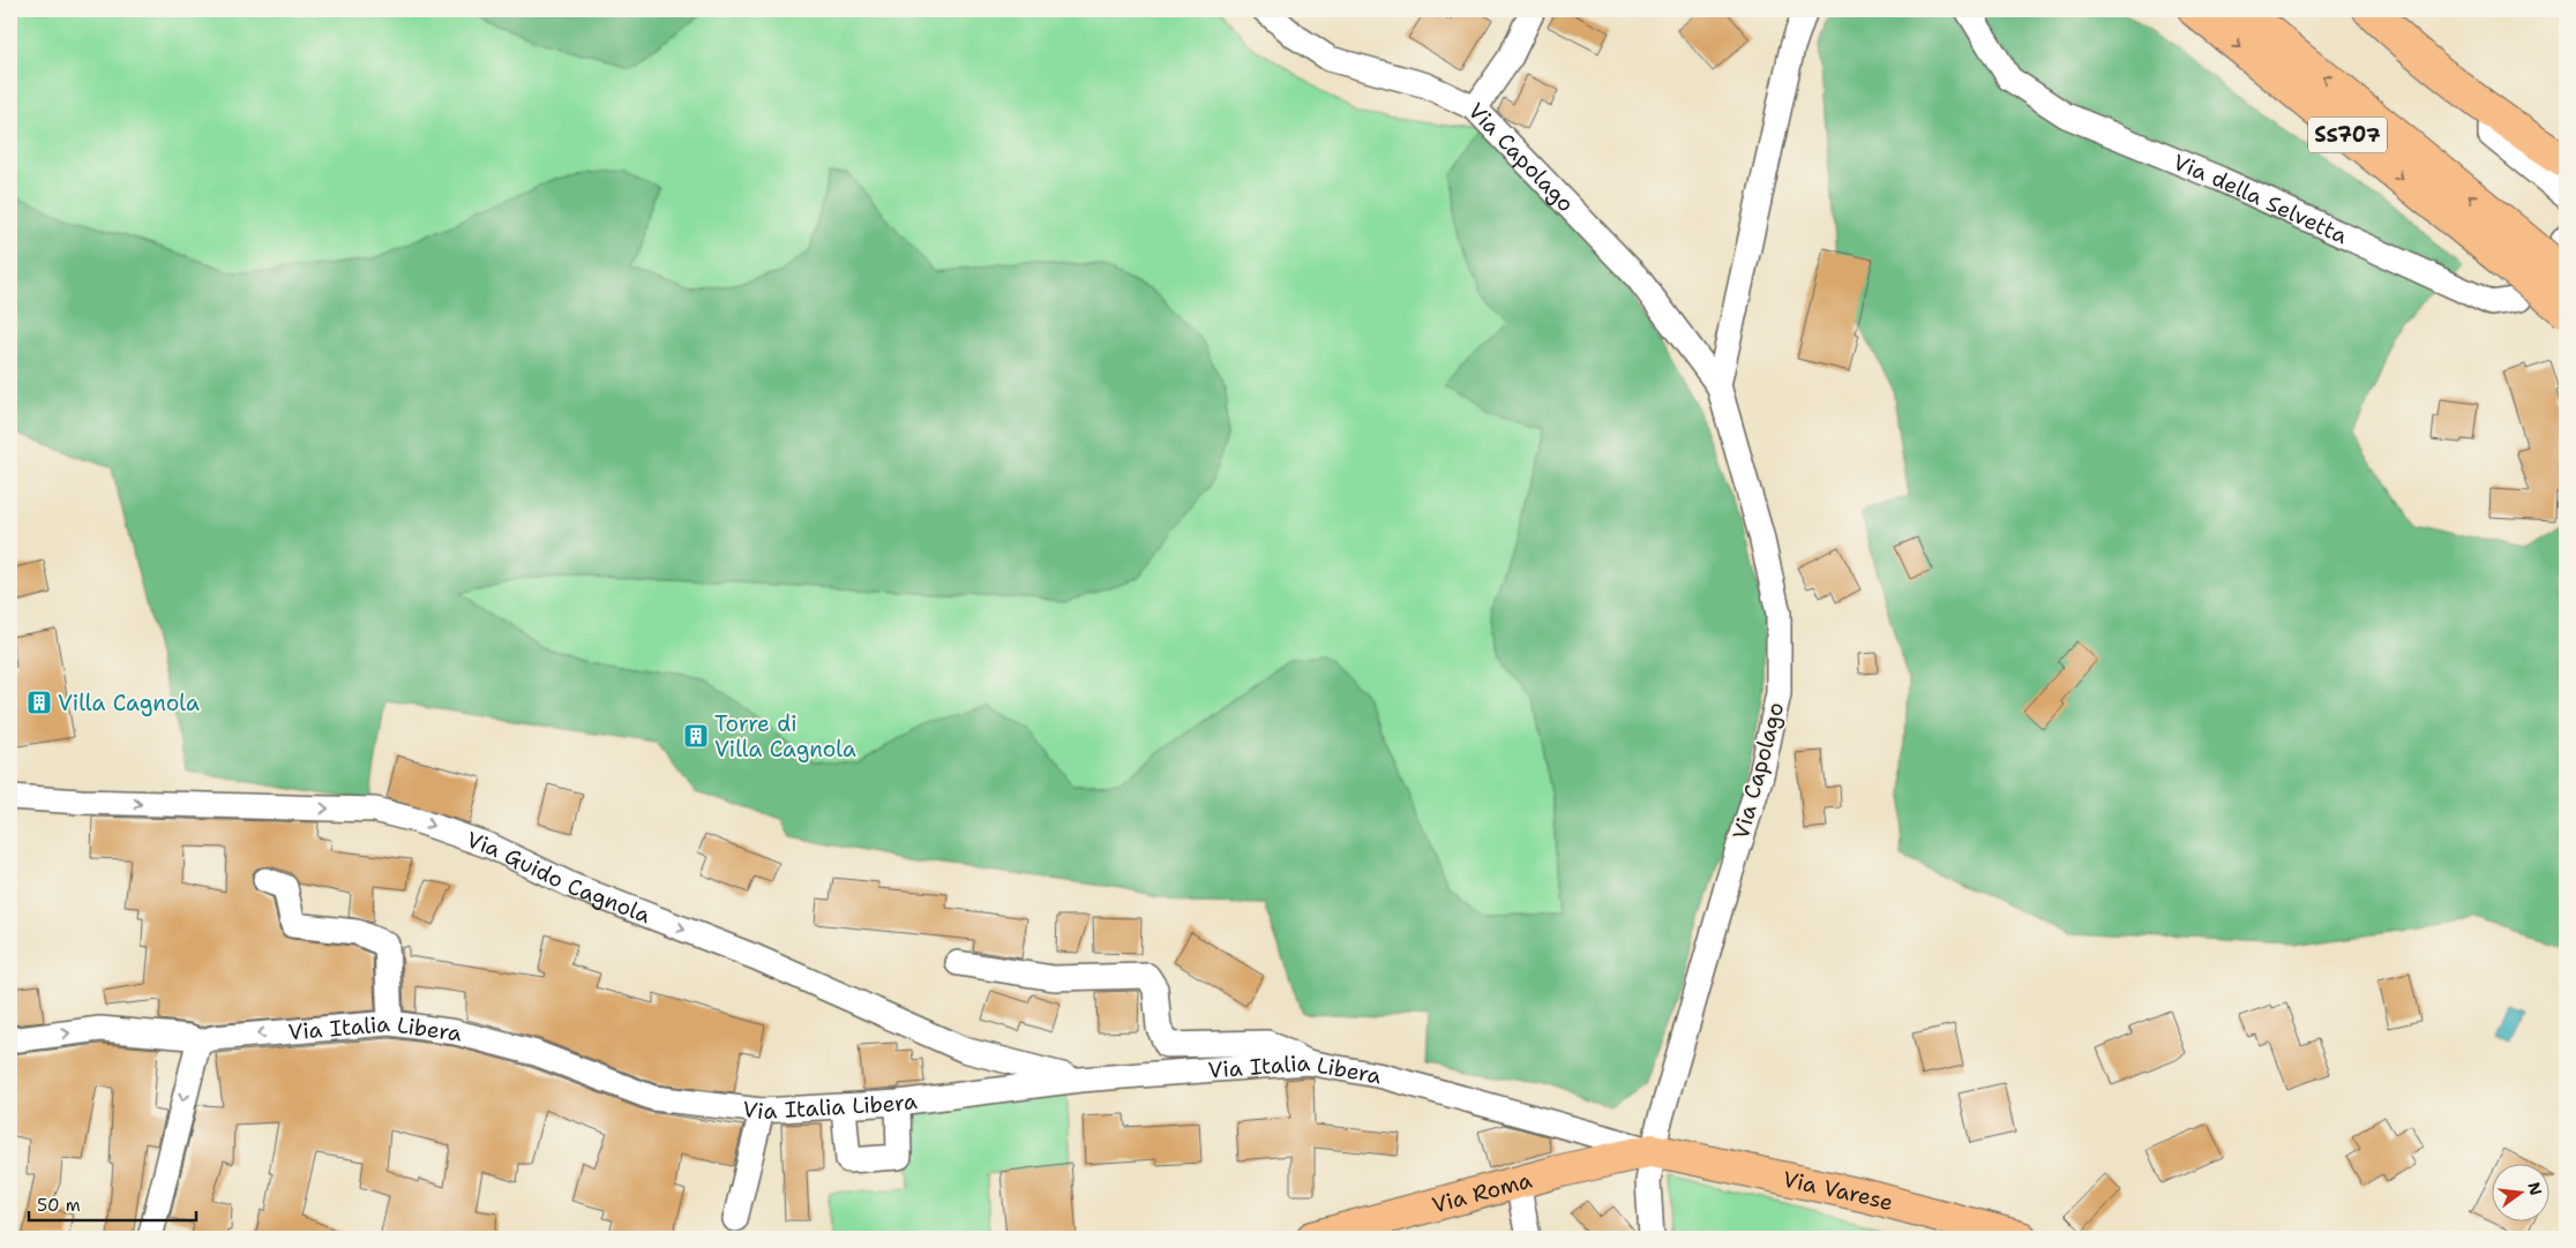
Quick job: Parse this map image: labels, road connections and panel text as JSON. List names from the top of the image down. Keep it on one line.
{"streets":{"main road":["SS707","Via Varese","Via Roma"],"street":["Via Capolago","Via della Selvetta","Via Guido Cagnola","Via Italia Libera"]},"crossings":[["Via Capolago","Via Italia Libera"],["Via Capolago","Via Varese"],["Via Capolago","Via Roma"],["Via Guido Cagnola","Via Italia Libera"],["Via Italia Libera","Via Varese"],["Via Italia Libera","Via Roma"],["Via Varese","Via Roma"]],"one_way":["Via Guido Cagnola"],"places":{"building":["Villa Cagnola","Torre di Villa Cagnola"]},"scale_bar":"50 m","north":"right"}
